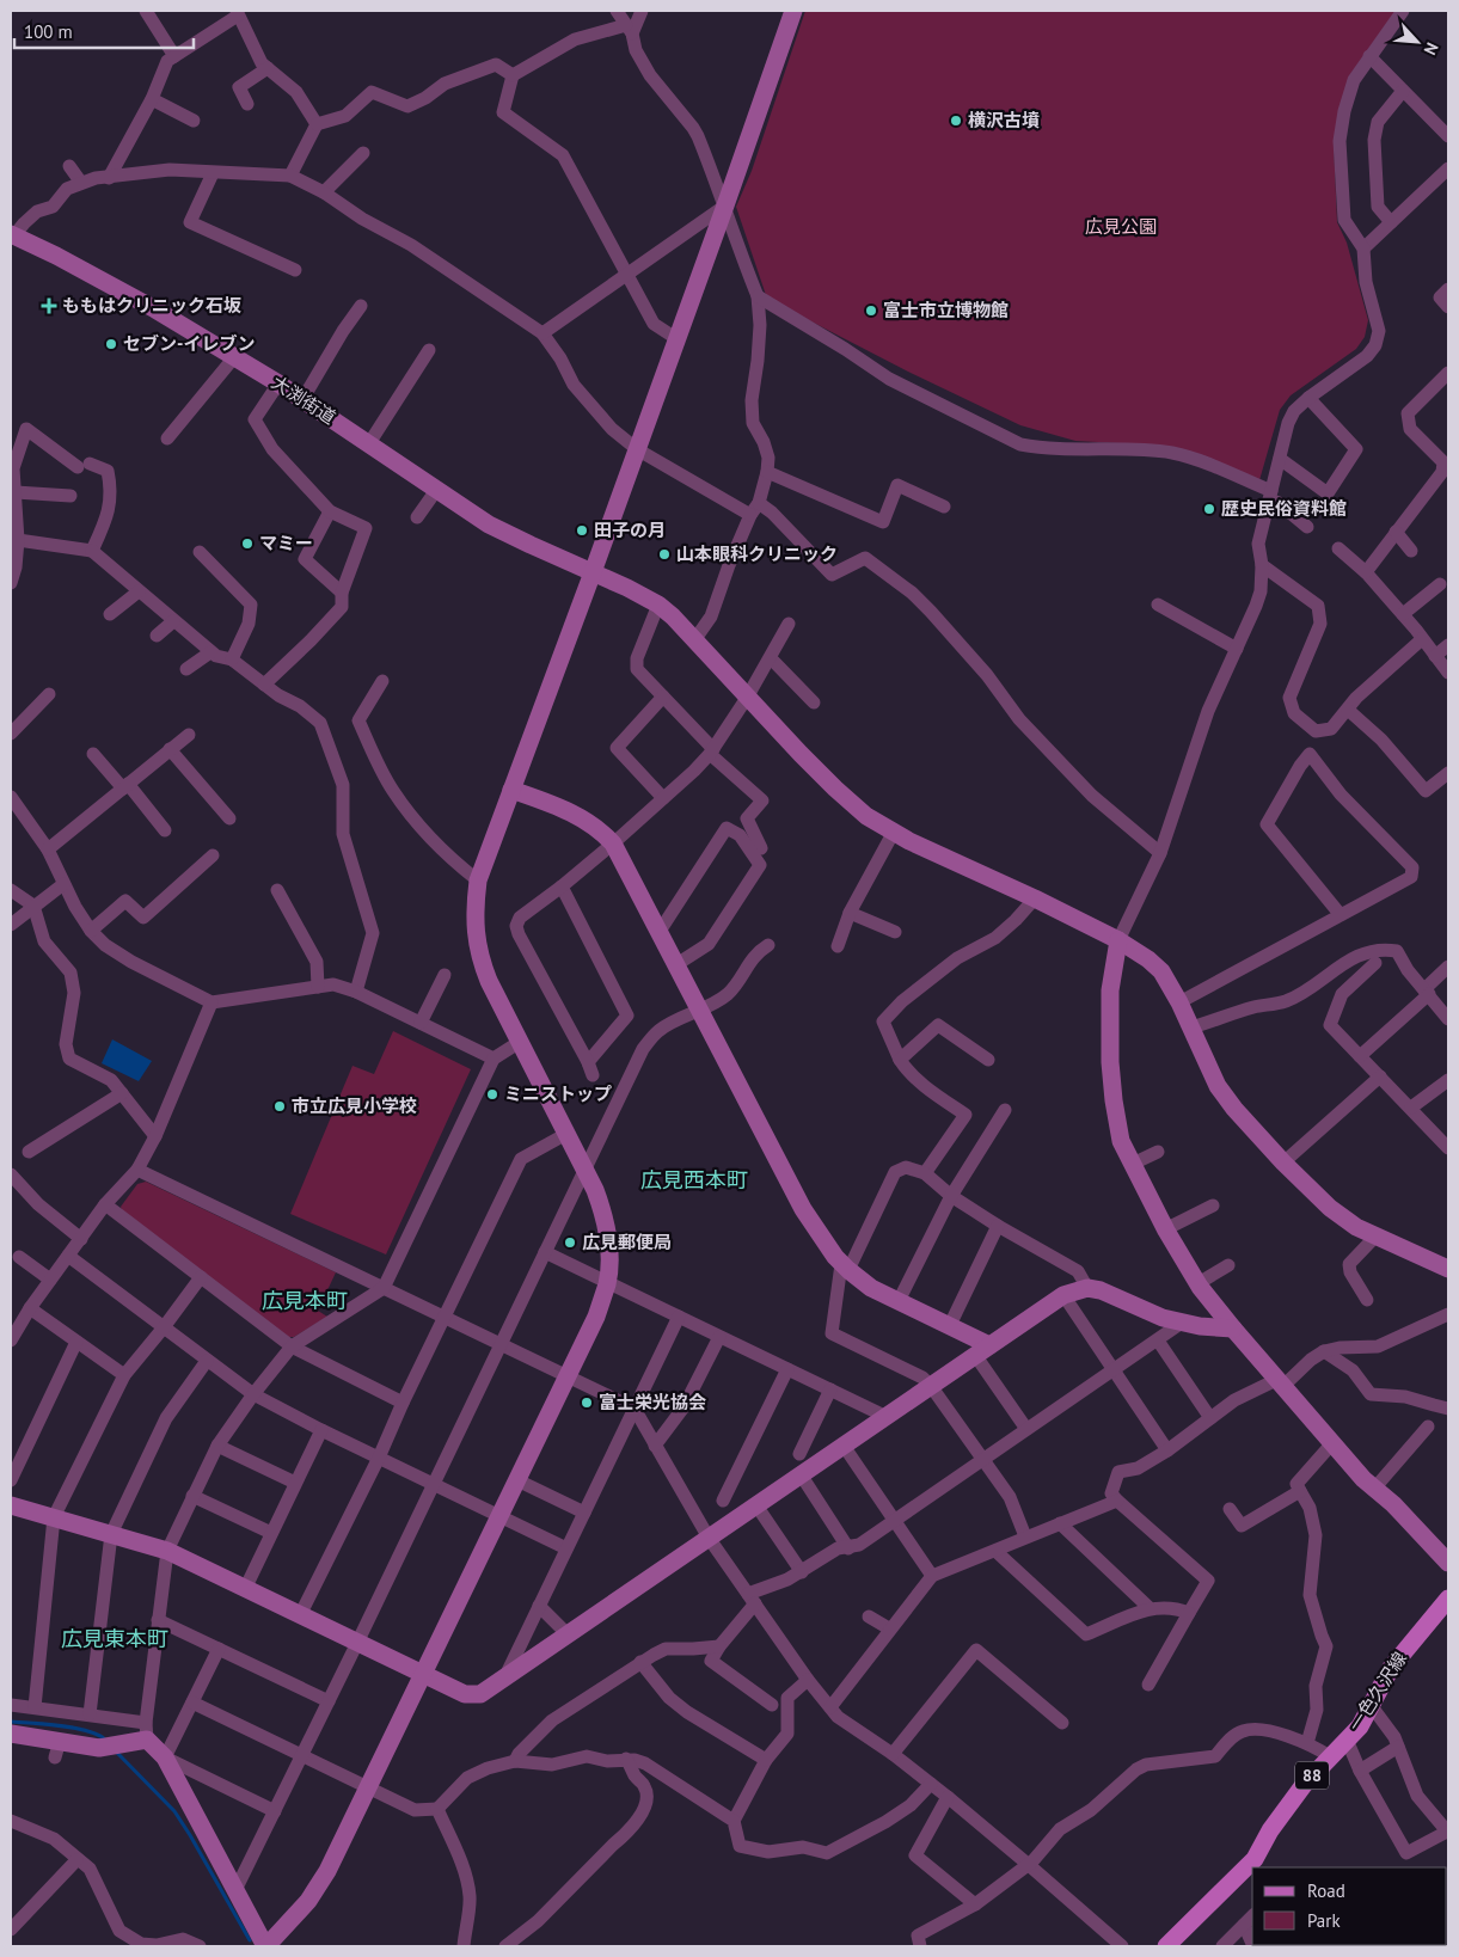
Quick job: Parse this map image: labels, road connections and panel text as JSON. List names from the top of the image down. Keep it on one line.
{"streets":{"main road":["一色久沢線","88"],"street":["大渕街道"]},"districts":["広見西本町","広見本町","広見東本町"],"parks":["広見公園"],"places":{"other":["横沢古墳","富士市立博物館","セブン-イレブン","歴史民俗資料館","田子の月","マミー","山本眼科クリニック","ミニストップ","市立広見小学校","広見郵便局","富士栄光協会"],"health":["ももはクリニック石坂"]},"legend":["Road","Park"],"scale_bar":"100 m","north":"bottom right"}
